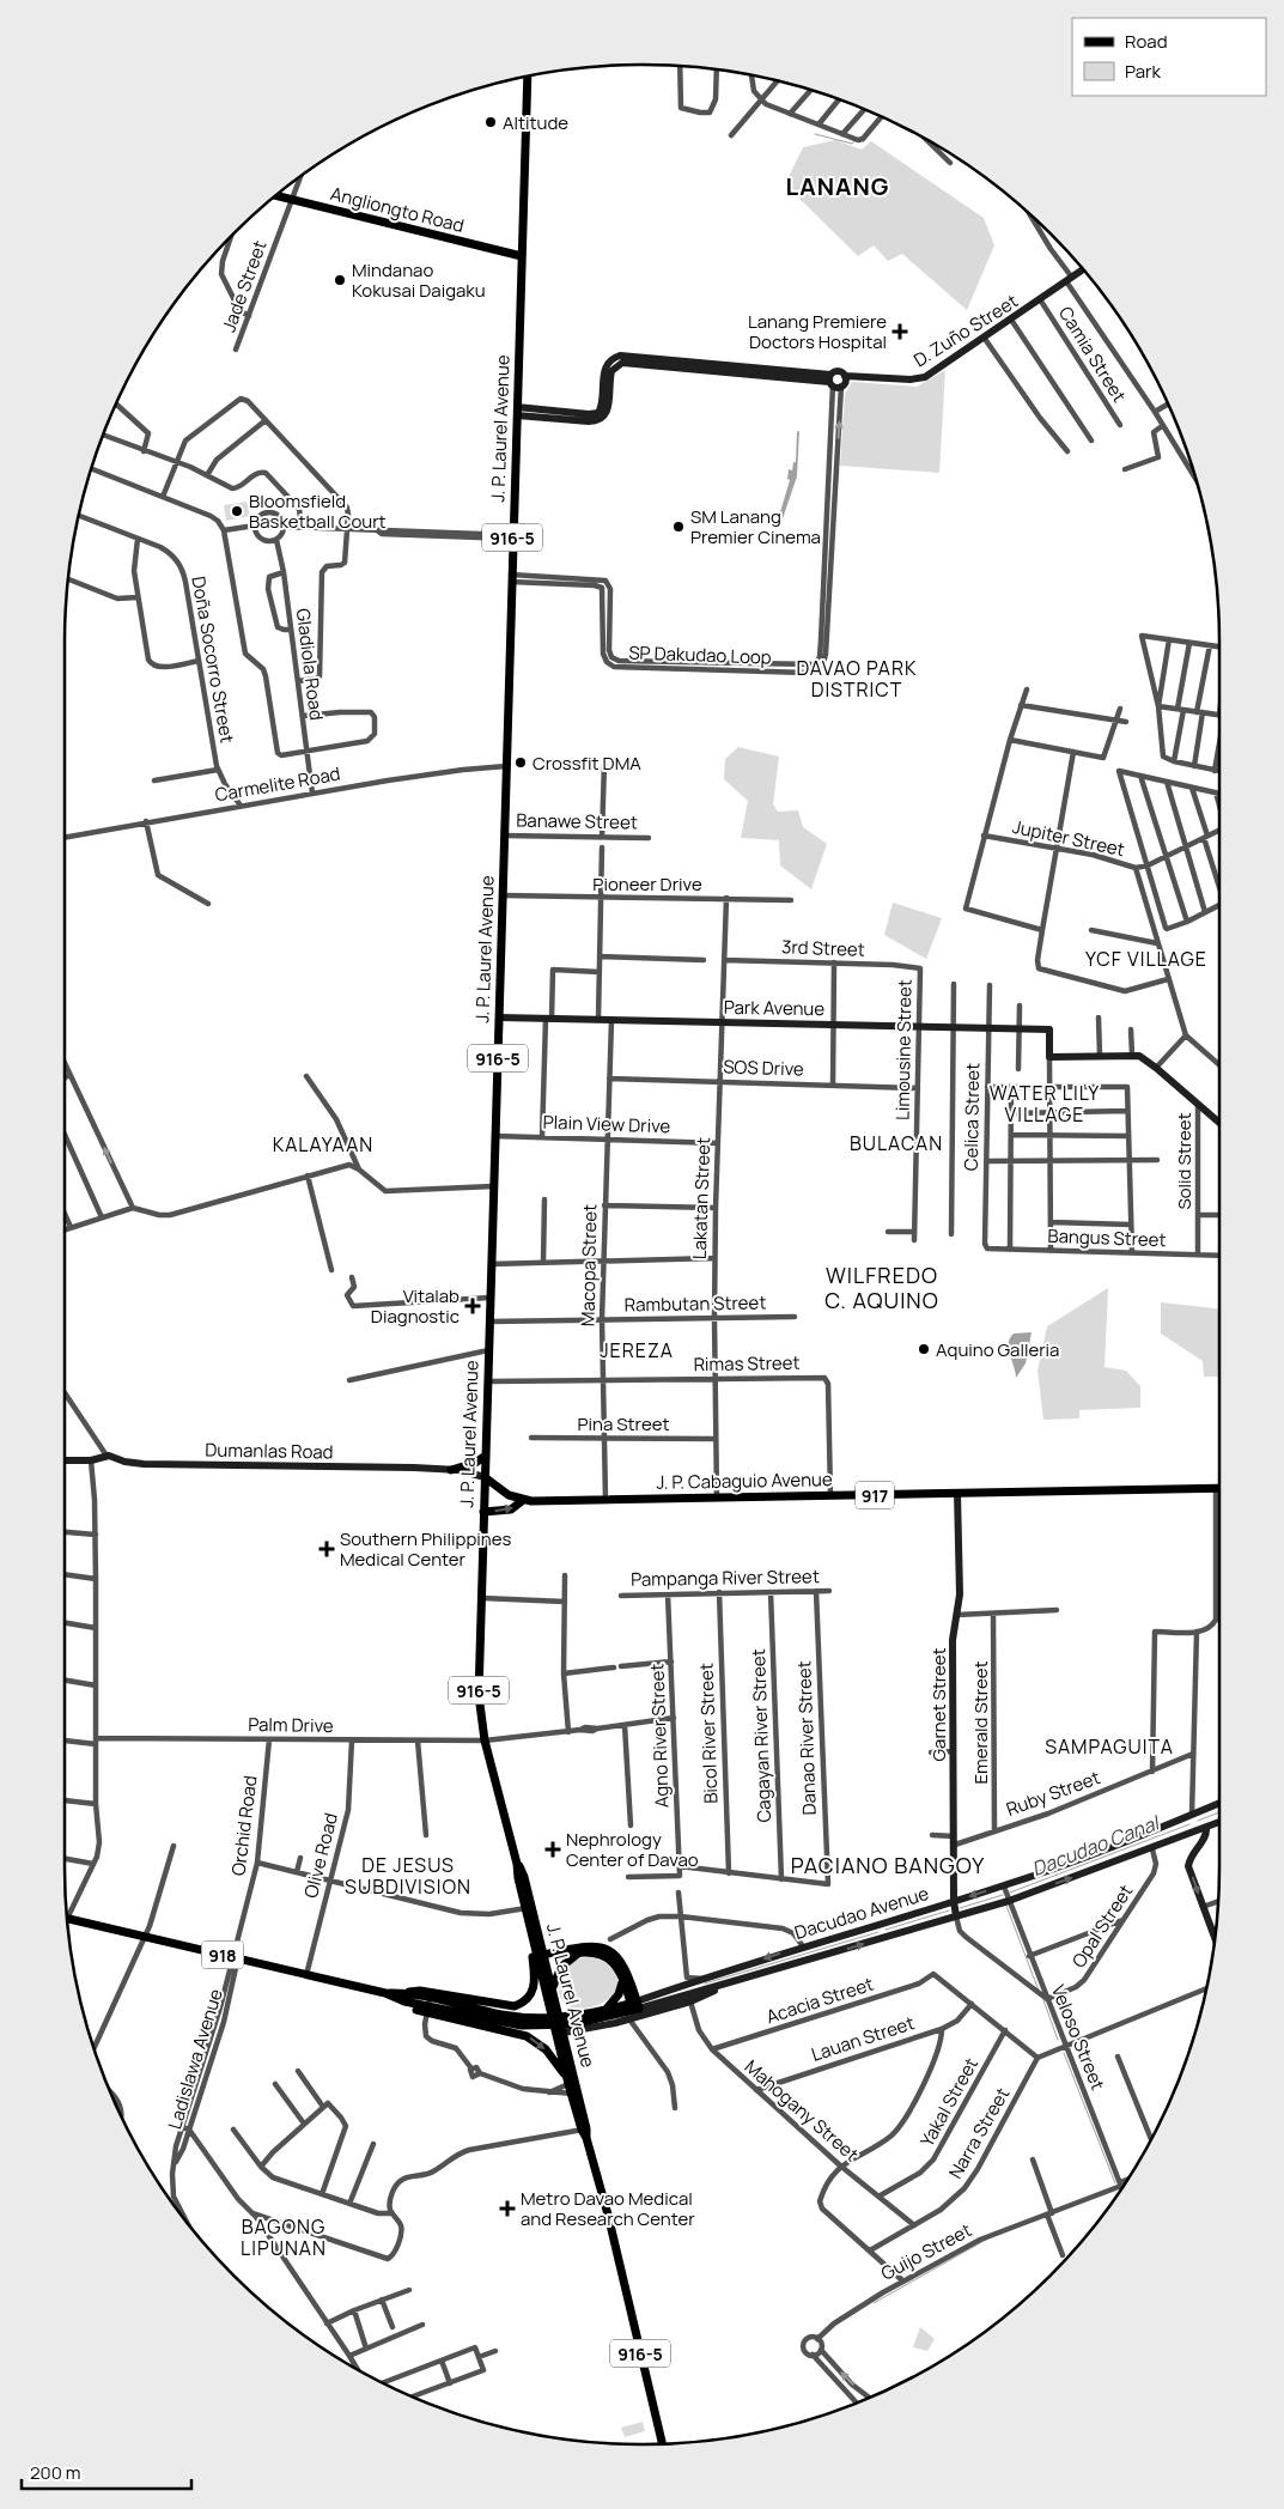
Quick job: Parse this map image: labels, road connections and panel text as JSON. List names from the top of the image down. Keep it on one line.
{"streets":{"main road":["Angliongto Road","J. P. Laurel Avenue","916-5","J. P. Cabaguio Avenue","917","918"],"street":["Jade Street","D. Zuño Street","Camia Street","SP Dakudao Loop","Doña Socorro Street","Gladiola Road","Carmelite Road","Banawe Street","Jupiter Street","Pioneer Drive","3rd Street","Park Avenue","Limousine Street","SOS Drive","Celica Street","Plain View Drive","Solid Street","Lakatan Street","Bangus Street","Macopa Street","Rambutan Street","Rimas Street","Pina Street","Dumanlas Road","Pampanga River Street","Garnet Street","Emerald Street","Palm Drive","Bicol River Street","Agno River Street","Cagayan River Street","Danao River Street","Ruby Street","Orchid Road","Olive Road","Dacudao Avenue","Opal Street","Acacia Street","Veloso Street","Lauan Street","Ladislawa Avenue","Yakal Street","Mahogany Street","Narra Street","Guijo Street"]},"crossings":[["Angliongto Road","Jade Street"],["Angliongto Road","J. P. Laurel Avenue"],["D. Zuño Street","Camia Street"],["D. Zuño Street","SP Dakudao Loop"],["J. P. Laurel Avenue","SP Dakudao Loop"],["J. P. Laurel Avenue","Carmelite Road"],["J. P. Laurel Avenue","Banawe Street"],["J. P. Laurel Avenue","Pioneer Drive"],["J. P. Laurel Avenue","Park Avenue"],["J. P. Laurel Avenue","Plain View Drive"],["J. P. Laurel Avenue","Rambutan Street"],["J. P. Laurel Avenue","Rimas Street"],["J. P. Laurel Avenue","Dumanlas Road"],["J. P. Laurel Avenue","Palm Drive"],["J. P. Laurel Avenue","Dacudao Avenue"],["Doña Socorro Street","Carmelite Road"],["Gladiola Road","Carmelite Road"],["Pioneer Drive","Lakatan Street"],["3rd Street","Limousine Street"],["3rd Street","Lakatan Street"],["Park Avenue","Limousine Street"],["Park Avenue","Celica Street"],["Park Avenue","Lakatan Street"],["Park Avenue","Macopa Street"],["Limousine Street","SOS Drive"],["SOS Drive","Lakatan Street"],["SOS Drive","Macopa Street"],["Celica Street","Bangus Street"],["Plain View Drive","Lakatan Street"],["Plain View Drive","Macopa Street"],["Solid Street","Bangus Street"],["Lakatan Street","Rambutan Street"],["Lakatan Street","Rimas Street"],["Lakatan Street","Pina Street"],["Lakatan Street","J. P. Cabaguio Avenue"],["Macopa Street","Rambutan Street"],["Macopa Street","Rimas Street"],["Macopa Street","Pina Street"],["Macopa Street","J. P. Cabaguio Avenue"],["Rimas Street","J. P. Cabaguio Avenue"],["J. P. Cabaguio Avenue","Garnet Street"],["Pampanga River Street","Bicol River Street"],["Pampanga River Street","Agno River Street"],["Pampanga River Street","Cagayan River Street"],["Pampanga River Street","Danao River Street"],["Garnet Street","Ruby Street"],["Garnet Street","Dacudao Avenue"],["Emerald Street","Ruby Street"],["Palm Drive","Agno River Street"],["Palm Drive","Orchid Road"],["Palm Drive","Olive Road"],["Cagayan River Street","Danao River Street"],["Orchid Road","918"],["Orchid Road","Ladislawa Avenue"],["Olive Road","918"],["Dacudao Avenue","Opal Street"],["Dacudao Avenue","918"],["Dacudao Avenue","Veloso Street"],["Dacudao Avenue","Mahogany Street"],["Opal Street","Veloso Street"],["918","Ladislawa Avenue"],["Acacia Street","Lauan Street"],["Acacia Street","Mahogany Street"],["Veloso Street","Guijo Street"],["Lauan Street","Mahogany Street"],["Yakal Street","Mahogany Street"],["Mahogany Street","Narra Street"]],"districts":["LANANG","DAVAO PARK DISTRICT","YCF VILLAGE","WATER LILY VILLAGE","BULACAN","KALAYAAN","WILFREDO C. AQUINO","JEREZA","SAMPAGUITA","DE JESUS SUBDIVISION","PACIANO BANGOY","BAGONG LIPUNAN"],"water":["Dacudao Canal"],"places":{"other":["Altitude","Mindanao Kokusai Daigaku","Bloomsfield Basketball Court","SM Lanang Premier Cinema","Crossfit DMA","Aquino Galleria"],"health":["Lanang Premiere Doctors Hospital","Vitalab Diagnostic","Southern Philippines Medical Center","Nephrology Center of Davao","Metro Davao Medical and Research Center"]},"legend":["Road","Park"],"scale_bar":"200 m"}
